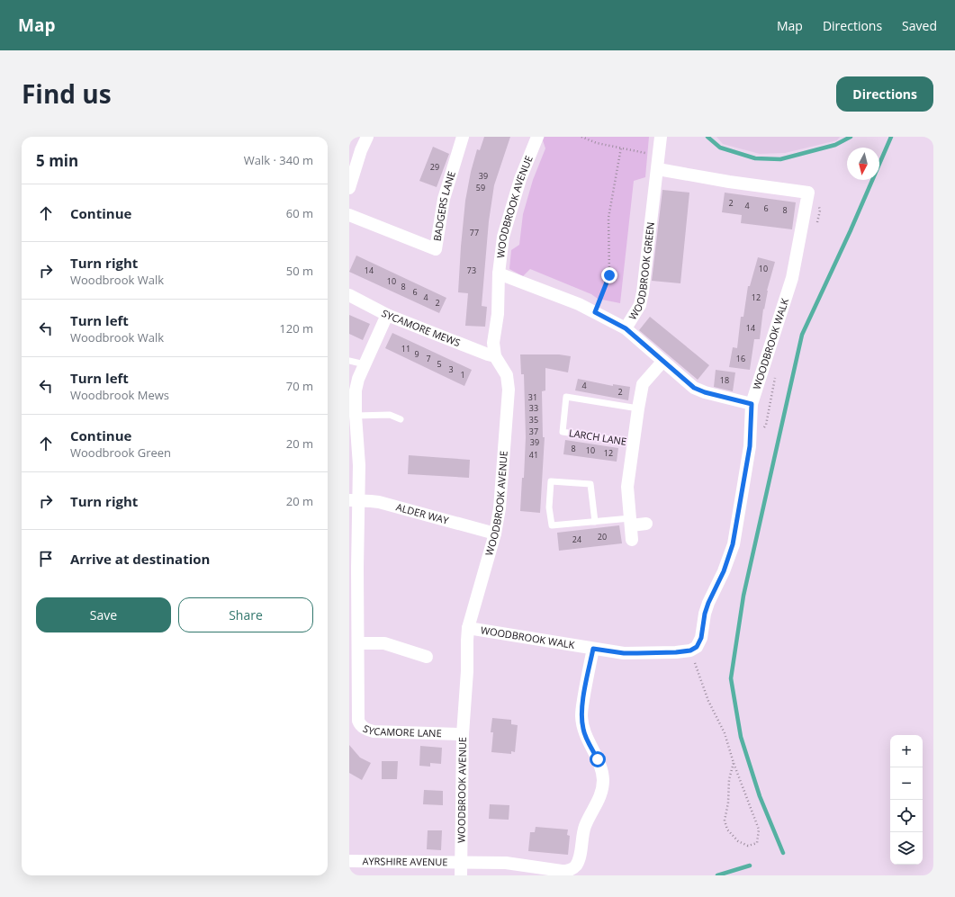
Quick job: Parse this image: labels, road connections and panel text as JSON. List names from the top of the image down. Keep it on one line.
{"streets":{"street":["BADGERS LANE","WOODBROOK AVENUE","WOODBROOK GREEN","SYCAMORE MEWS","WOODBROOK WALK","LARCH LANE","ALDER WAY","SYCAMORE LANE","AYRSHIRE AVENUE"]},"crossings":[["WOODBROOK AVENUE","WOODBROOK GREEN"],["WOODBROOK AVENUE","SYCAMORE MEWS"],["WOODBROOK AVENUE","WOODBROOK WALK"],["WOODBROOK AVENUE","ALDER WAY"],["WOODBROOK AVENUE","SYCAMORE LANE"],["WOODBROOK AVENUE","AYRSHIRE AVENUE"],["WOODBROOK GREEN","WOODBROOK WALK"],["SYCAMORE MEWS","SYCAMORE LANE"],["WOODBROOK WALK","AYRSHIRE AVENUE"],["ALDER WAY","SYCAMORE LANE"]],"house_numbers":["29","39","59","2","4","6","8","77","10","14","73","10","8","6","4","12","2","14","11","9","7","16","5","3","1","18","4","2","31","33","35","37","39","8","10","12","41","20","24"],"north":"bottom","page":{"header":"Map","nav":["Map","Directions","Saved"],"title":"Find us","buttons":["Directions",["Save","Share"]],"heading":["5 min","Walk · 340 m"],"list":[["Continue","60 m"],["Turn right","Woodbrook Walk","50 m"],["Turn left","Woodbrook Walk","120 m"],["Turn left","Woodbrook Mews","70 m"],["Continue","Woodbrook Green","20 m"],["Turn right","20 m"],"Arrive at destination"],"map_buttons":["+","−"]}}
